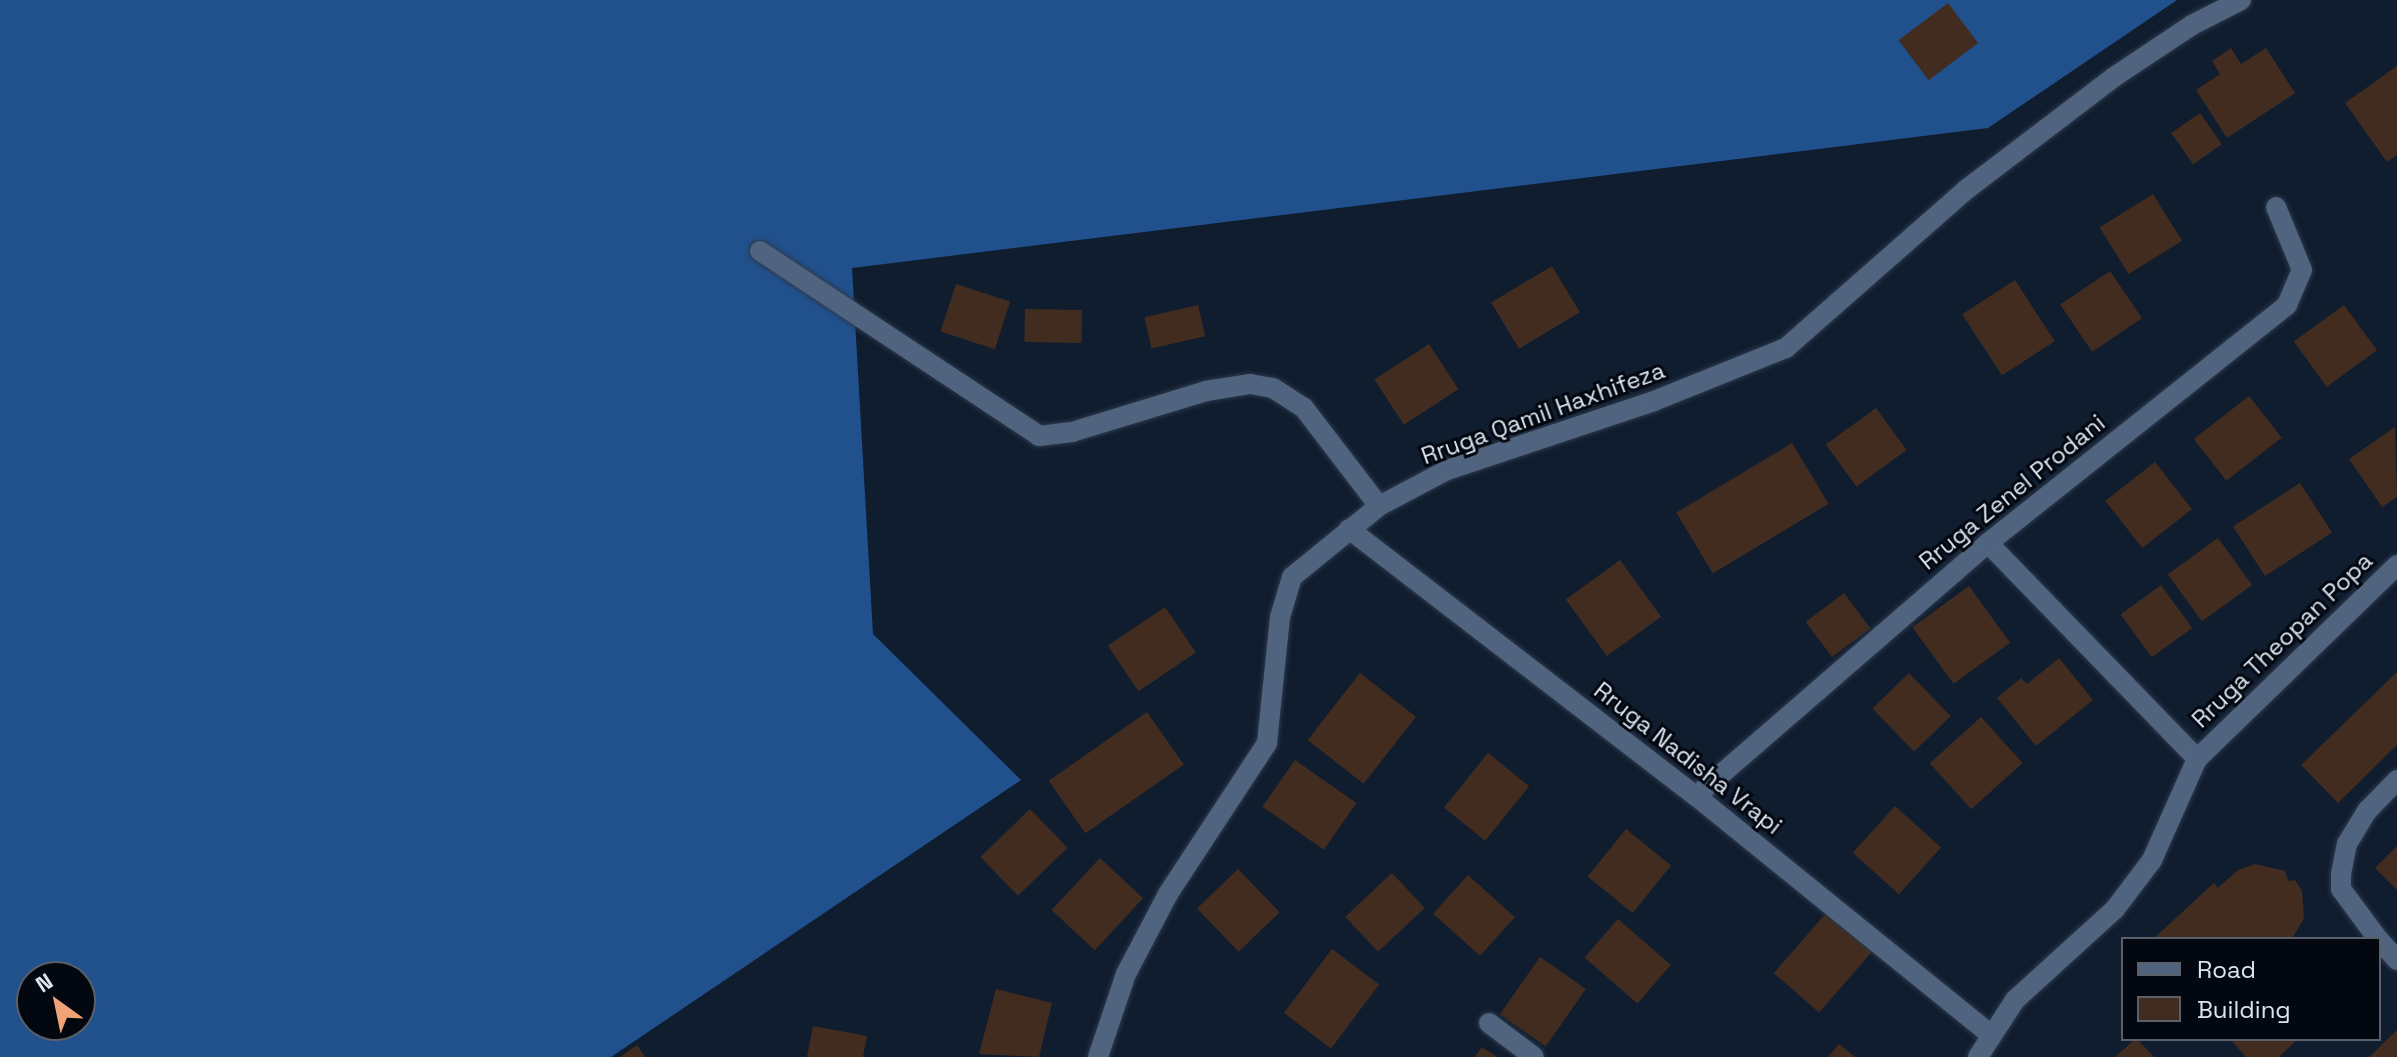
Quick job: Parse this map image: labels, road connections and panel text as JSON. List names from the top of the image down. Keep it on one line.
{"streets":{"street":["Rruga Qamil Haxhifeza","Rruga Zenel Prodani","Rruga Theopan Popa","Rruga Nadisha Vrapi"]},"crossings":[["Rruga Qamil Haxhifeza","Rruga Nadisha Vrapi"],["Rruga Zenel Prodani","Rruga Nadisha Vrapi"],["Rruga Theopan Popa","Rruga Nadisha Vrapi"]],"legend":["Road","Building"],"north":"top left"}
